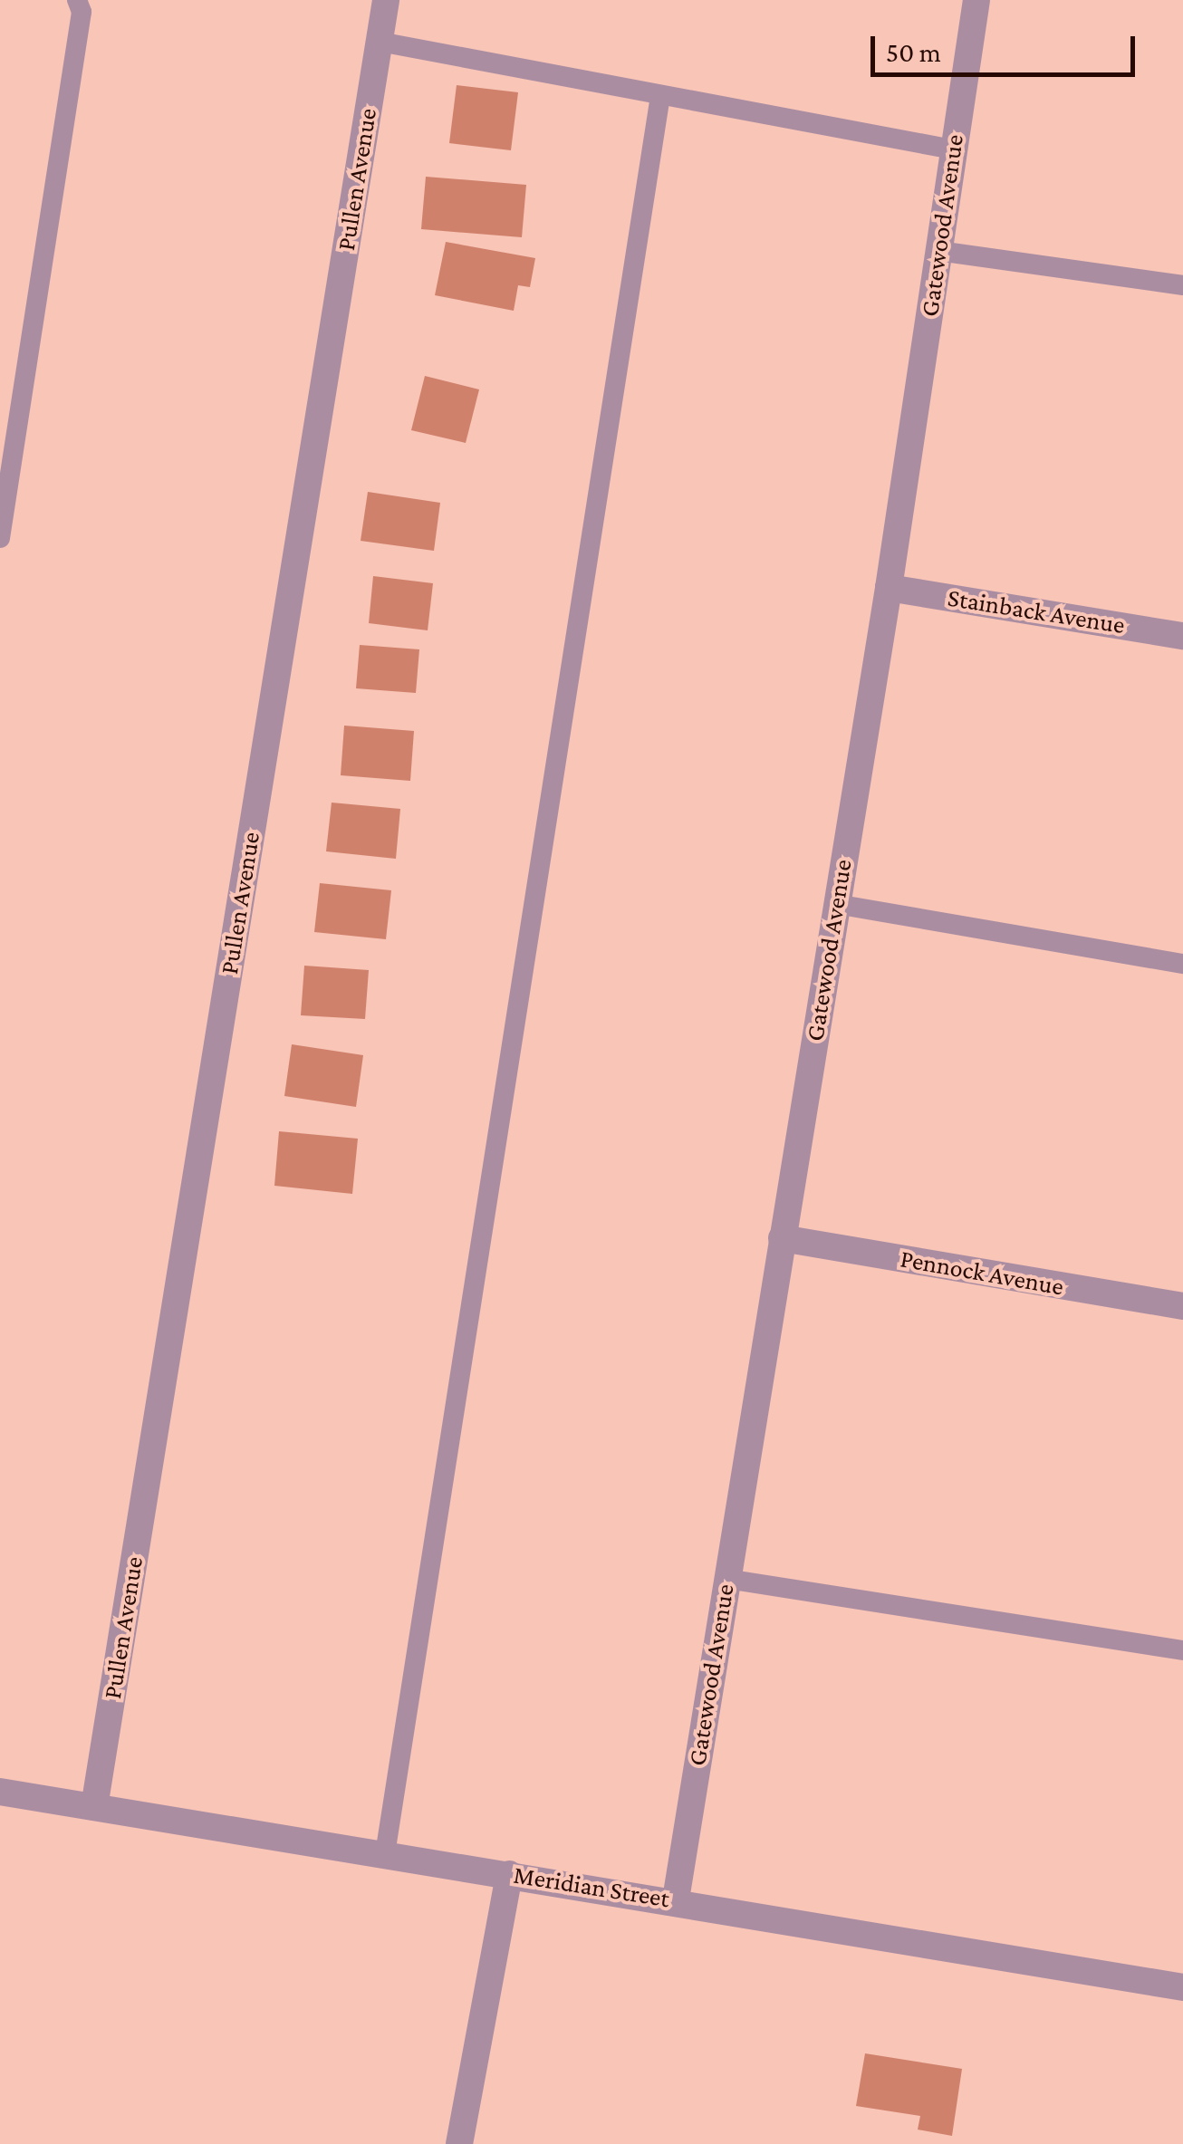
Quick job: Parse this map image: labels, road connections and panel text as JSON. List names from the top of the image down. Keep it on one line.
{"streets":{"street":["Pullen Avenue","Gatewood Avenue","Stainback Avenue","Pennock Avenue","Meridian Street"]},"crossings":[["Pullen Avenue","Meridian Street"],["Gatewood Avenue","Stainback Avenue"],["Gatewood Avenue","Pennock Avenue"],["Gatewood Avenue","Meridian Street"]],"scale_bar":"50 m"}
